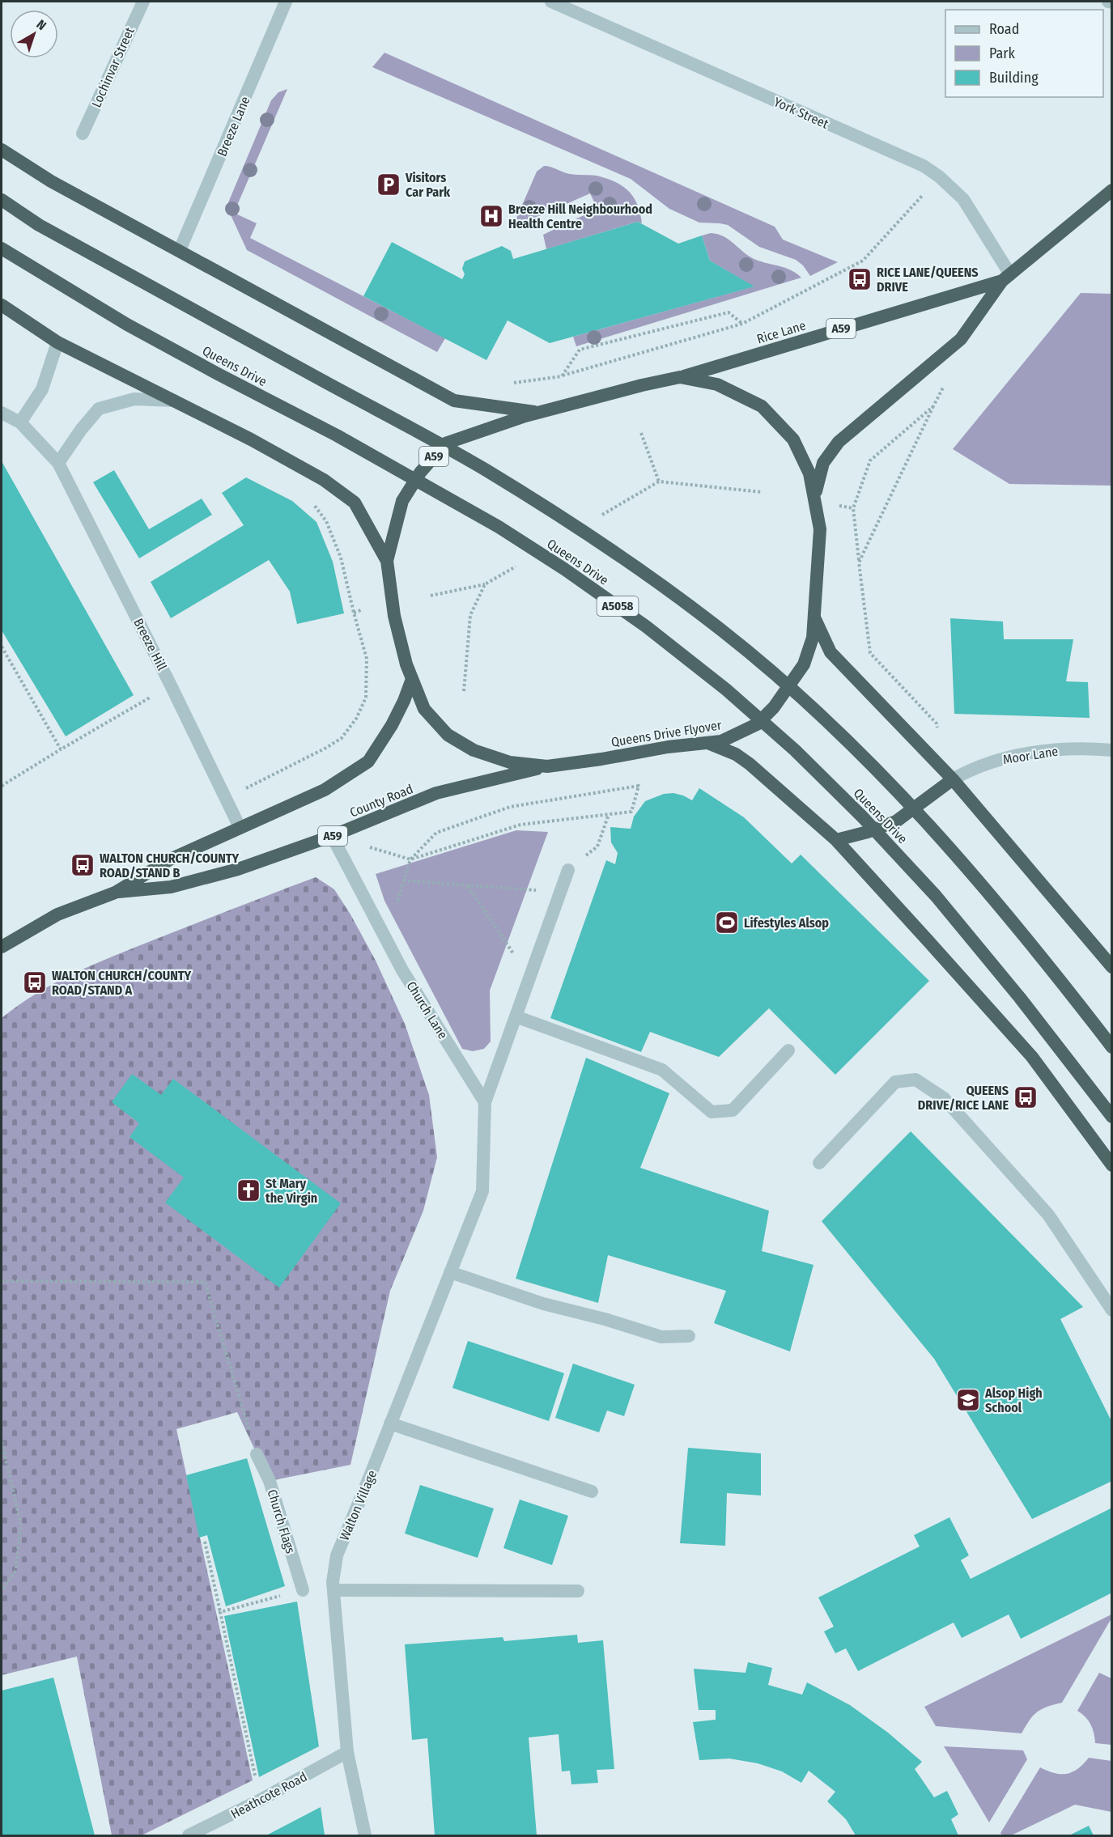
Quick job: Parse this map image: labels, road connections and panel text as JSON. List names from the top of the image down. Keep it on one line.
{"streets":{"highway":["A59","Rice Lane","Queens Drive","A5058","Queens Drive Flyover","County Road"],"street":["Lochinvar Street","York Street","Breeze Lane","Breeze Hill","Moor Lane","Church Lane","Walton Village","Church Flags","Heathcote Road"]},"crossings":[["York Street","Rice Lane"],["Rice Lane","Queens Drive Flyover"],["Breeze Hill","County Road"],["Queens Drive Flyover","County Road"],["County Road","Church Lane"],["Church Lane","Walton Village"],["Walton Village","Heathcote Road"]],"places":{"parking":["Visitors Car Park"],"hospital":["Breeze Hill Neighbourhood Health Centre"],"bus stop":["RICE LANE/QUEENS DRIVE","WALTON CHURCH/COUNTY ROAD/STAND B","WALTON CHURCH/COUNTY ROAD/STAND A","QUEENS DRIVE/RICE LANE"],"sports":["Lifestyles Alsop"],"church":["St Mary the Virgin"],"school or university":["Alsop High School"]},"legend":["Road","Park","Building"],"north":"top right"}
